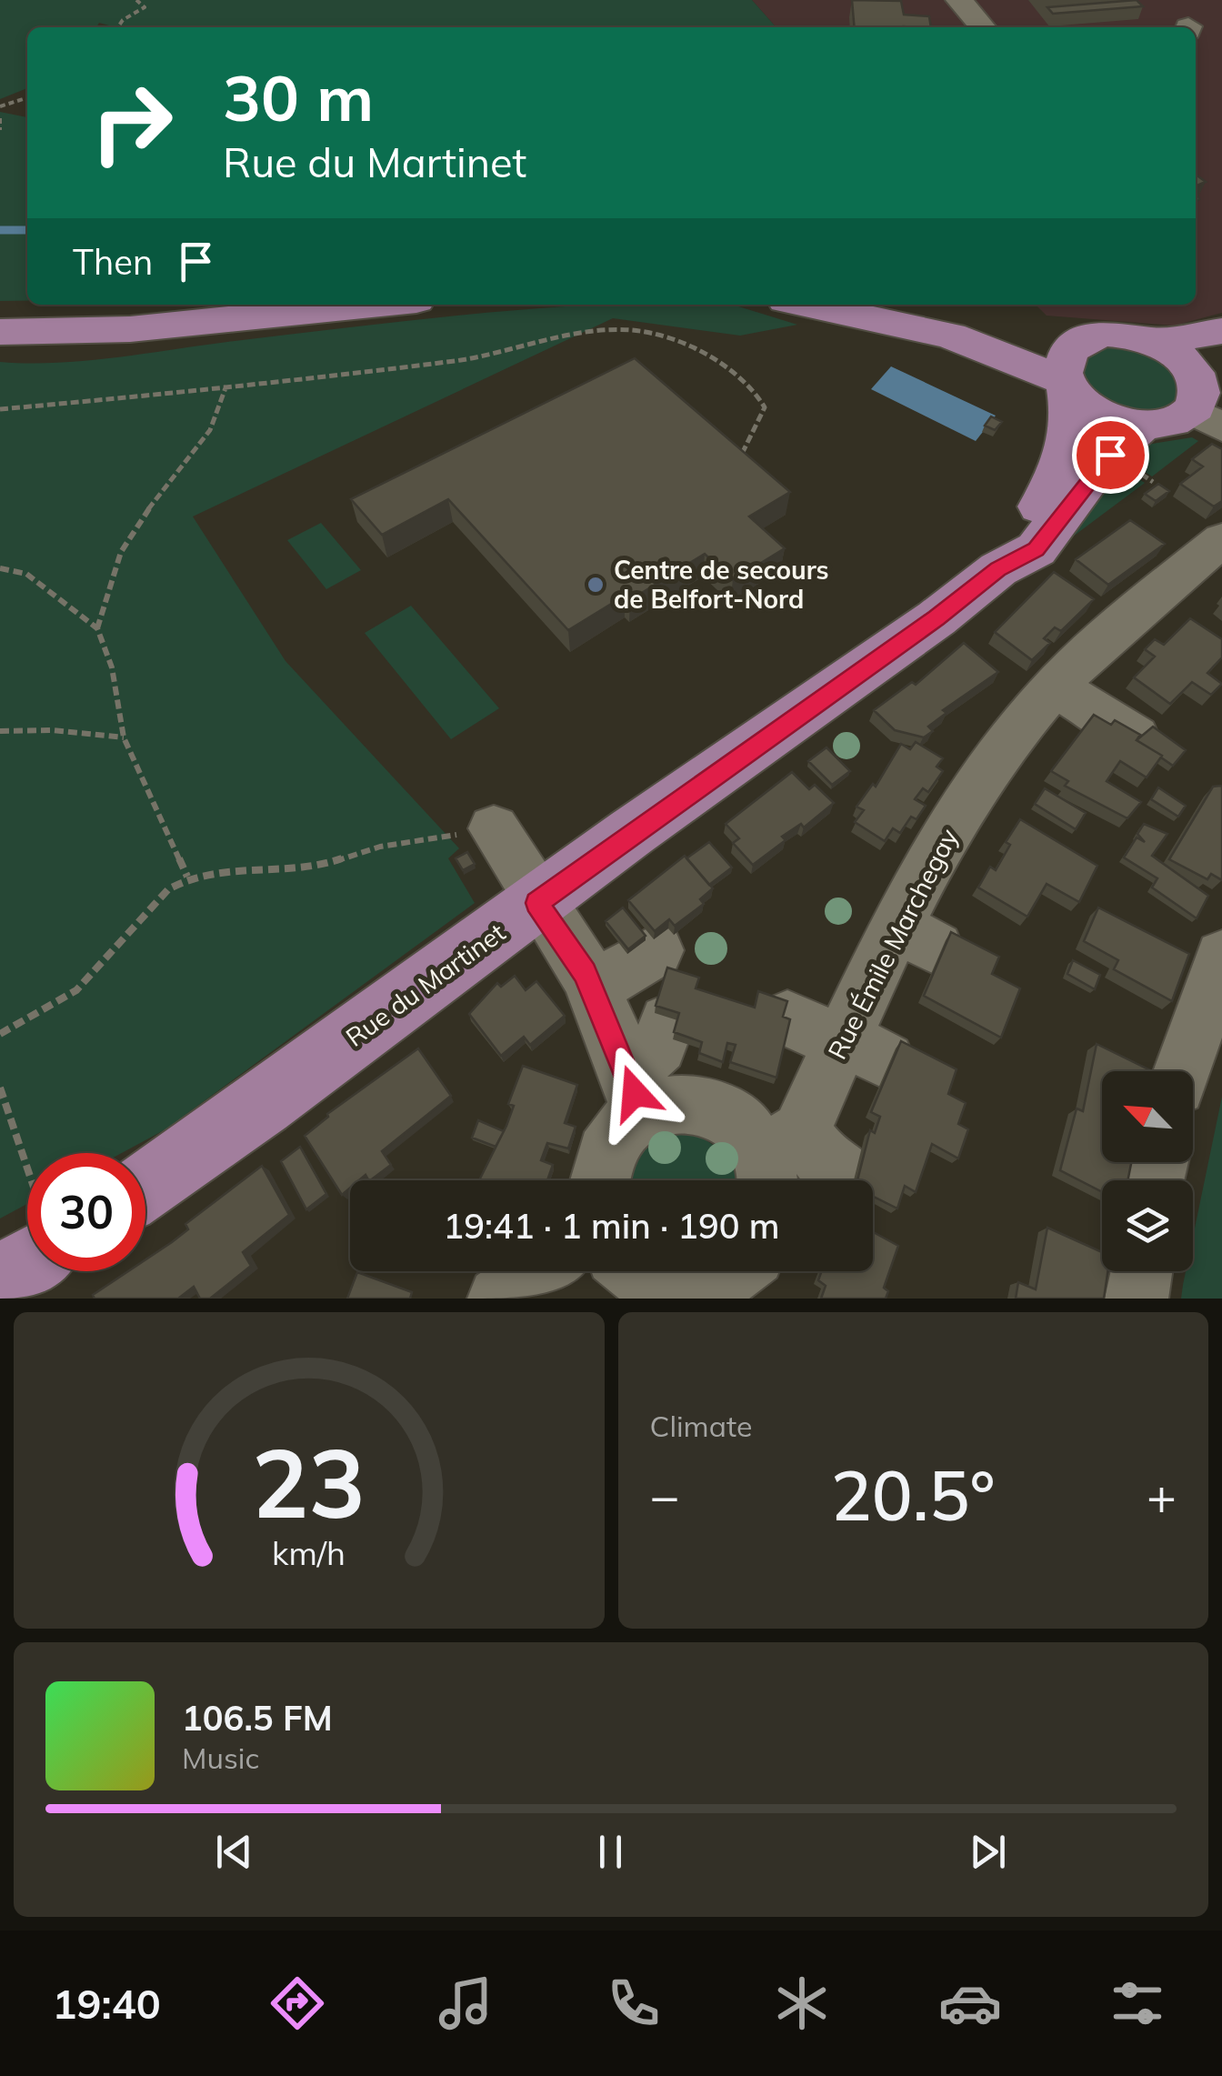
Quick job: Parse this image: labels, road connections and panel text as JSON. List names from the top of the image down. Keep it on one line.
{"streets":{"main road":["Rue du Martinet"],"street":["Rue Émile Marchegay"]},"places":["Centre de secours de Belfort-Nord"],"north":"top left","page":{"turn":["30 m","Rue du Martinet"],"then":"Then","limit":"30","trip":"19:41 · 1 min · 190 m","tile":"Climate","heat":["−","20.5°","+"],"song":["106.5 FM","Music"],"tabs":"19:40","gauge":["23","km/h"]}}
